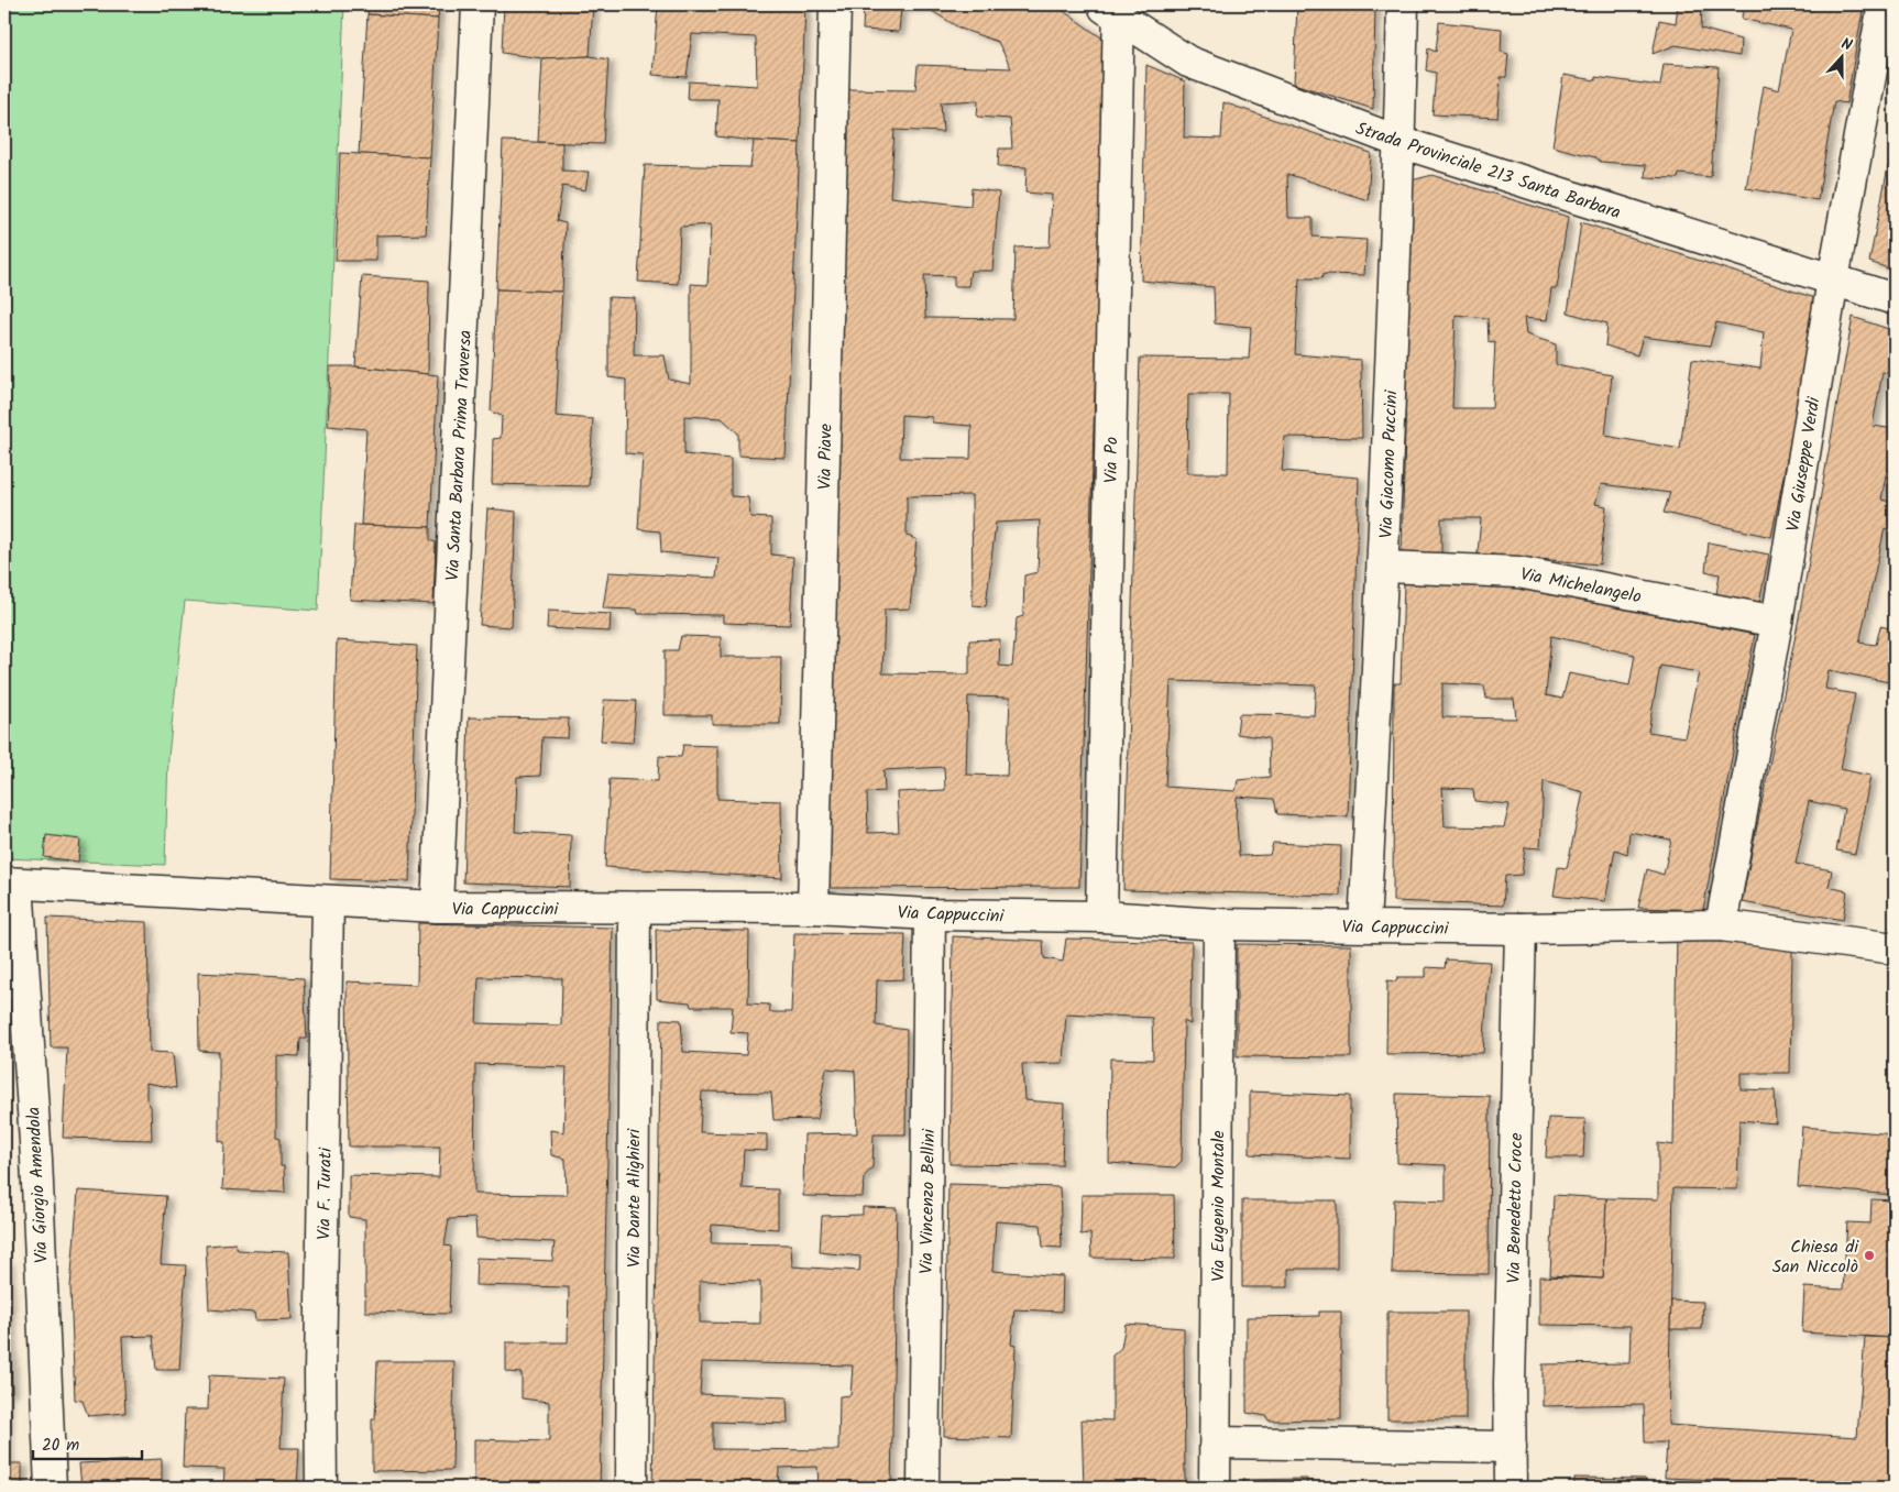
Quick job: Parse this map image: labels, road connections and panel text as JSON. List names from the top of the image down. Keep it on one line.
{"streets":{"street":["Strada Provinciale 213 Santa Barbara","Via Santa Barbara Prima Traversa","Via Piave","Via Po","Via Giacomo Puccini","Via Giuseppe Verdi","Via Michelangelo","Via Cappuccini","Via Giorgio Amendola","Via F. Turati","Via Dante Alighieri","Via Vincenzo Bellini","Via Eugenio Montale","Via Benedetto Croce"]},"crossings":[["Strada Provinciale 213 Santa Barbara","Via Po"],["Strada Provinciale 213 Santa Barbara","Via Giacomo Puccini"],["Strada Provinciale 213 Santa Barbara","Via Giuseppe Verdi"],["Via Santa Barbara Prima Traversa","Via Cappuccini"],["Via Piave","Via Cappuccini"],["Via Po","Via Cappuccini"],["Via Giacomo Puccini","Via Michelangelo"],["Via Giacomo Puccini","Via Cappuccini"],["Via Giuseppe Verdi","Via Michelangelo"],["Via Giuseppe Verdi","Via Cappuccini"],["Via Cappuccini","Via Giorgio Amendola"],["Via Cappuccini","Via F. Turati"],["Via Cappuccini","Via Dante Alighieri"],["Via Cappuccini","Via Vincenzo Bellini"],["Via Cappuccini","Via Eugenio Montale"],["Via Cappuccini","Via Benedetto Croce"]],"places":["Chiesa di San Niccolò"],"scale_bar":"20 m","north":"top"}
